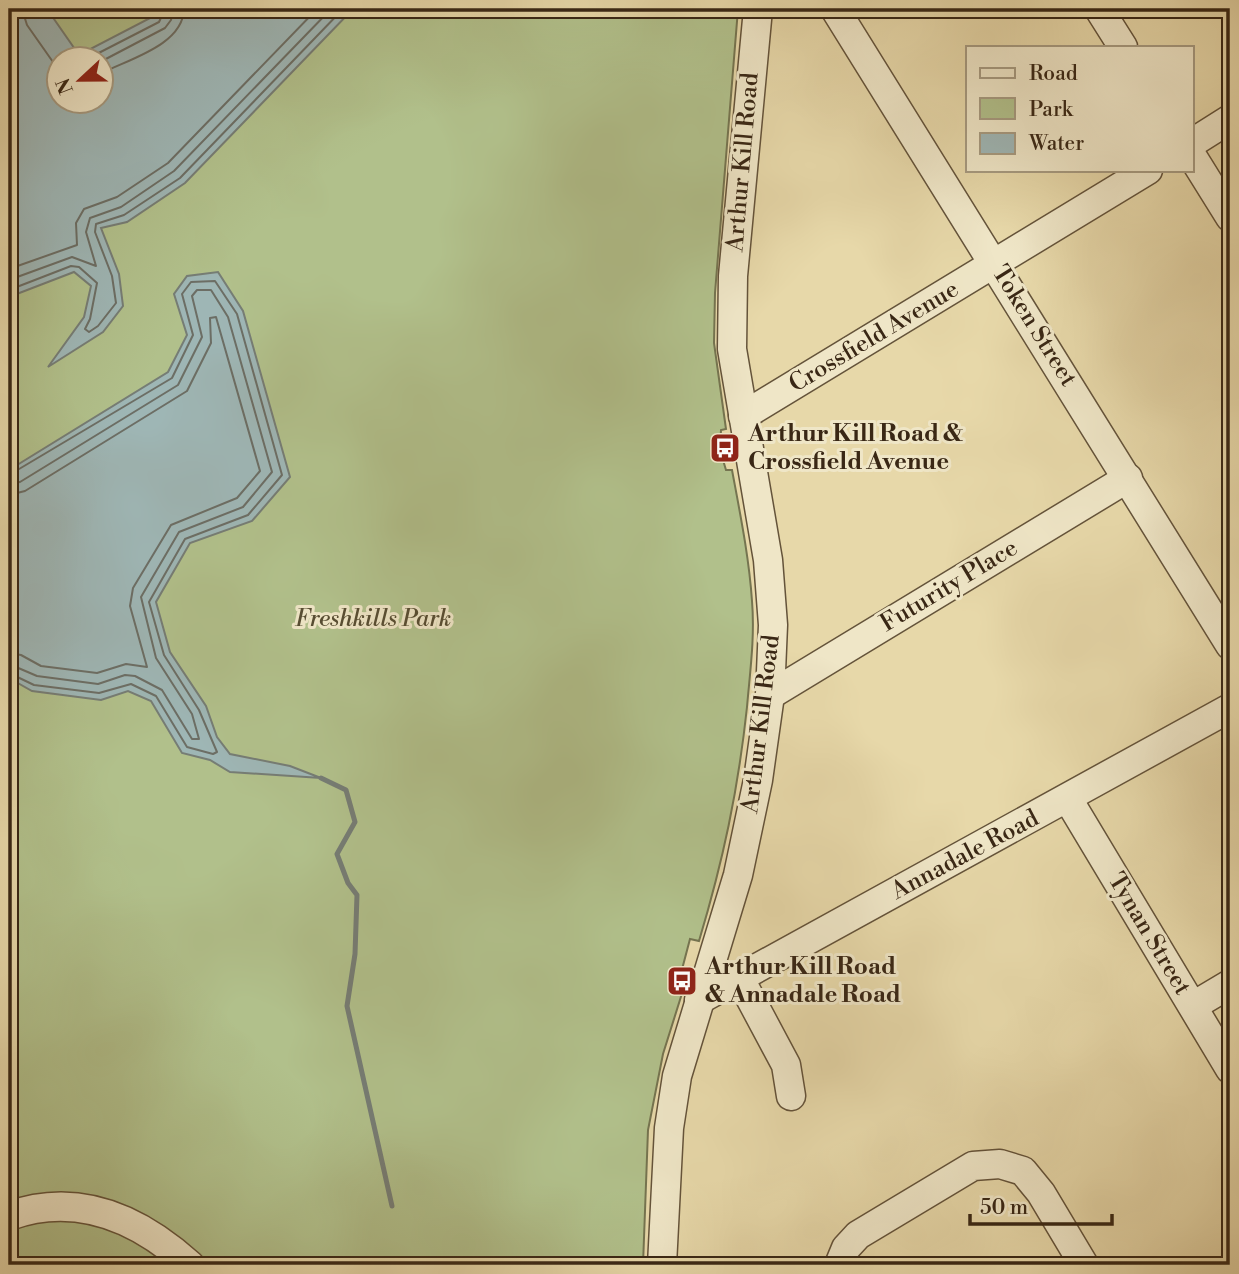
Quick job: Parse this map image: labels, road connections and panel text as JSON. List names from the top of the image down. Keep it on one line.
{"streets":{"street":["Arthur Kill Road","Token Street","Crossfield Avenue","Futurity Place","Annadale Road","Tynan Street"]},"crossings":[["Arthur Kill Road","Crossfield Avenue"],["Arthur Kill Road","Futurity Place"],["Arthur Kill Road","Annadale Road"],["Token Street","Crossfield Avenue"],["Token Street","Futurity Place"],["Annadale Road","Tynan Street"]],"parks":["Freshkills Park"],"places":{"bus stop":["Arthur Kill Road & Crossfield Avenue","Arthur Kill Road & Annadale Road"]},"legend":["Road","Park","Water"],"scale_bar":"50 m","north":"left"}
